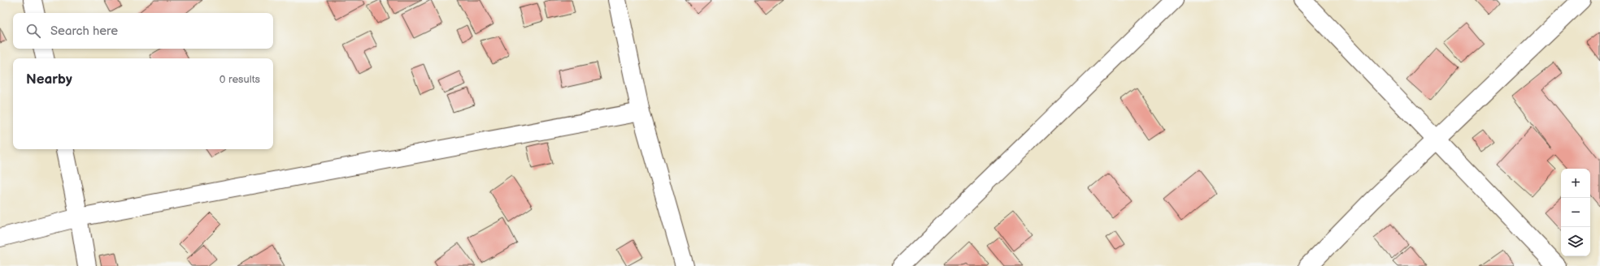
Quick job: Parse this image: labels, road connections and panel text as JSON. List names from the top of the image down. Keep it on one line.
{"page":{"search":"Search here","heading":["Nearby","0 results"],"map_buttons":["+","−"]}}
